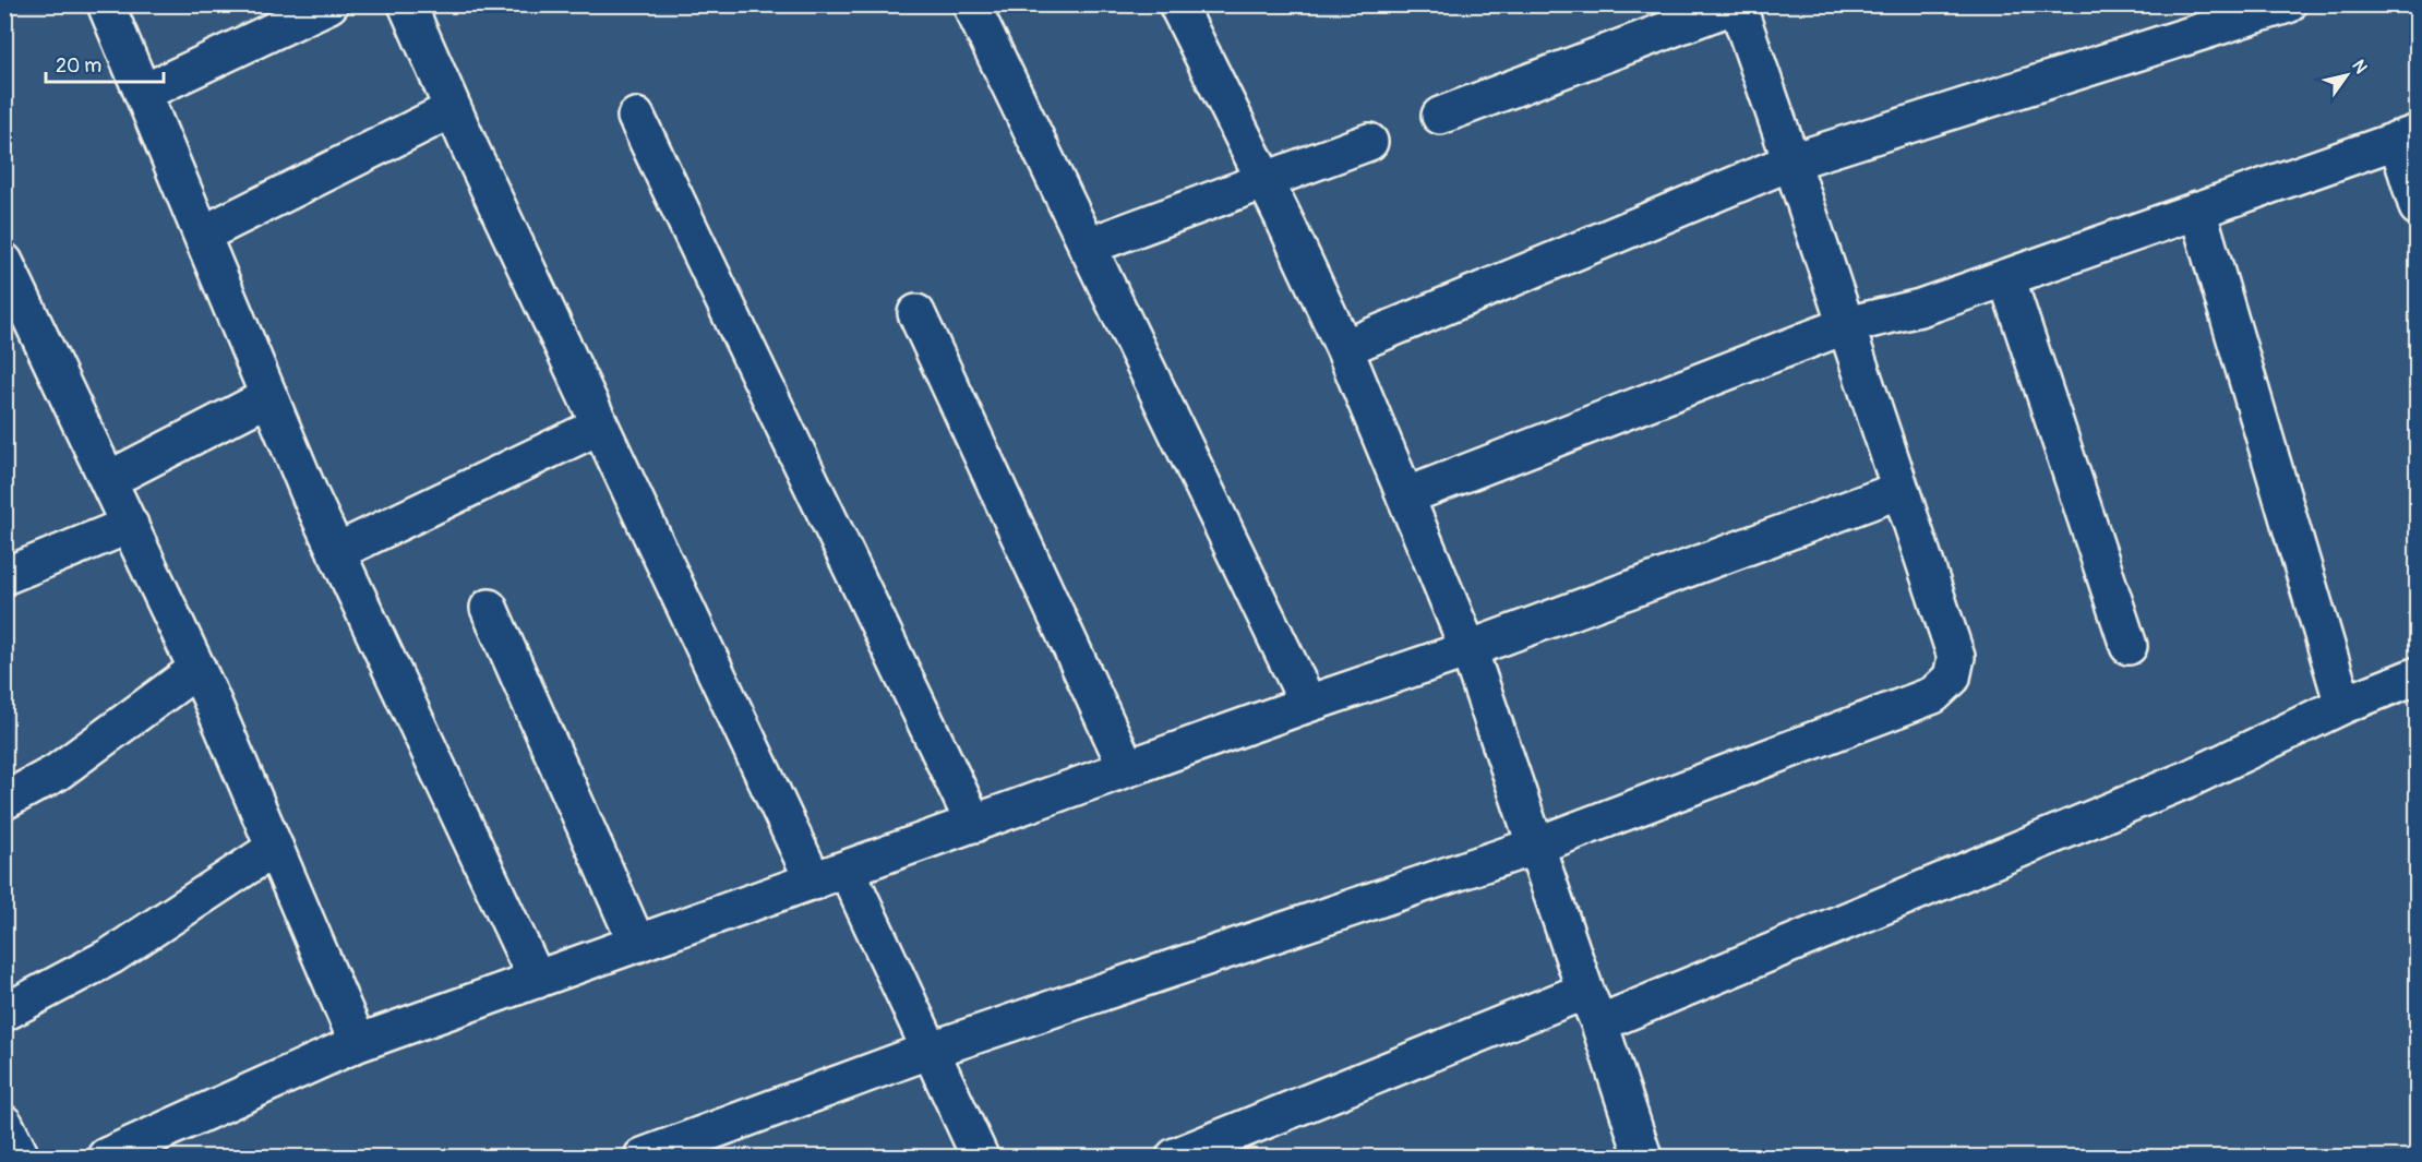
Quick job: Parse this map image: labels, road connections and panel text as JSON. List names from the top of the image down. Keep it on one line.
{"scale_bar":"20 m","north":"top right"}
